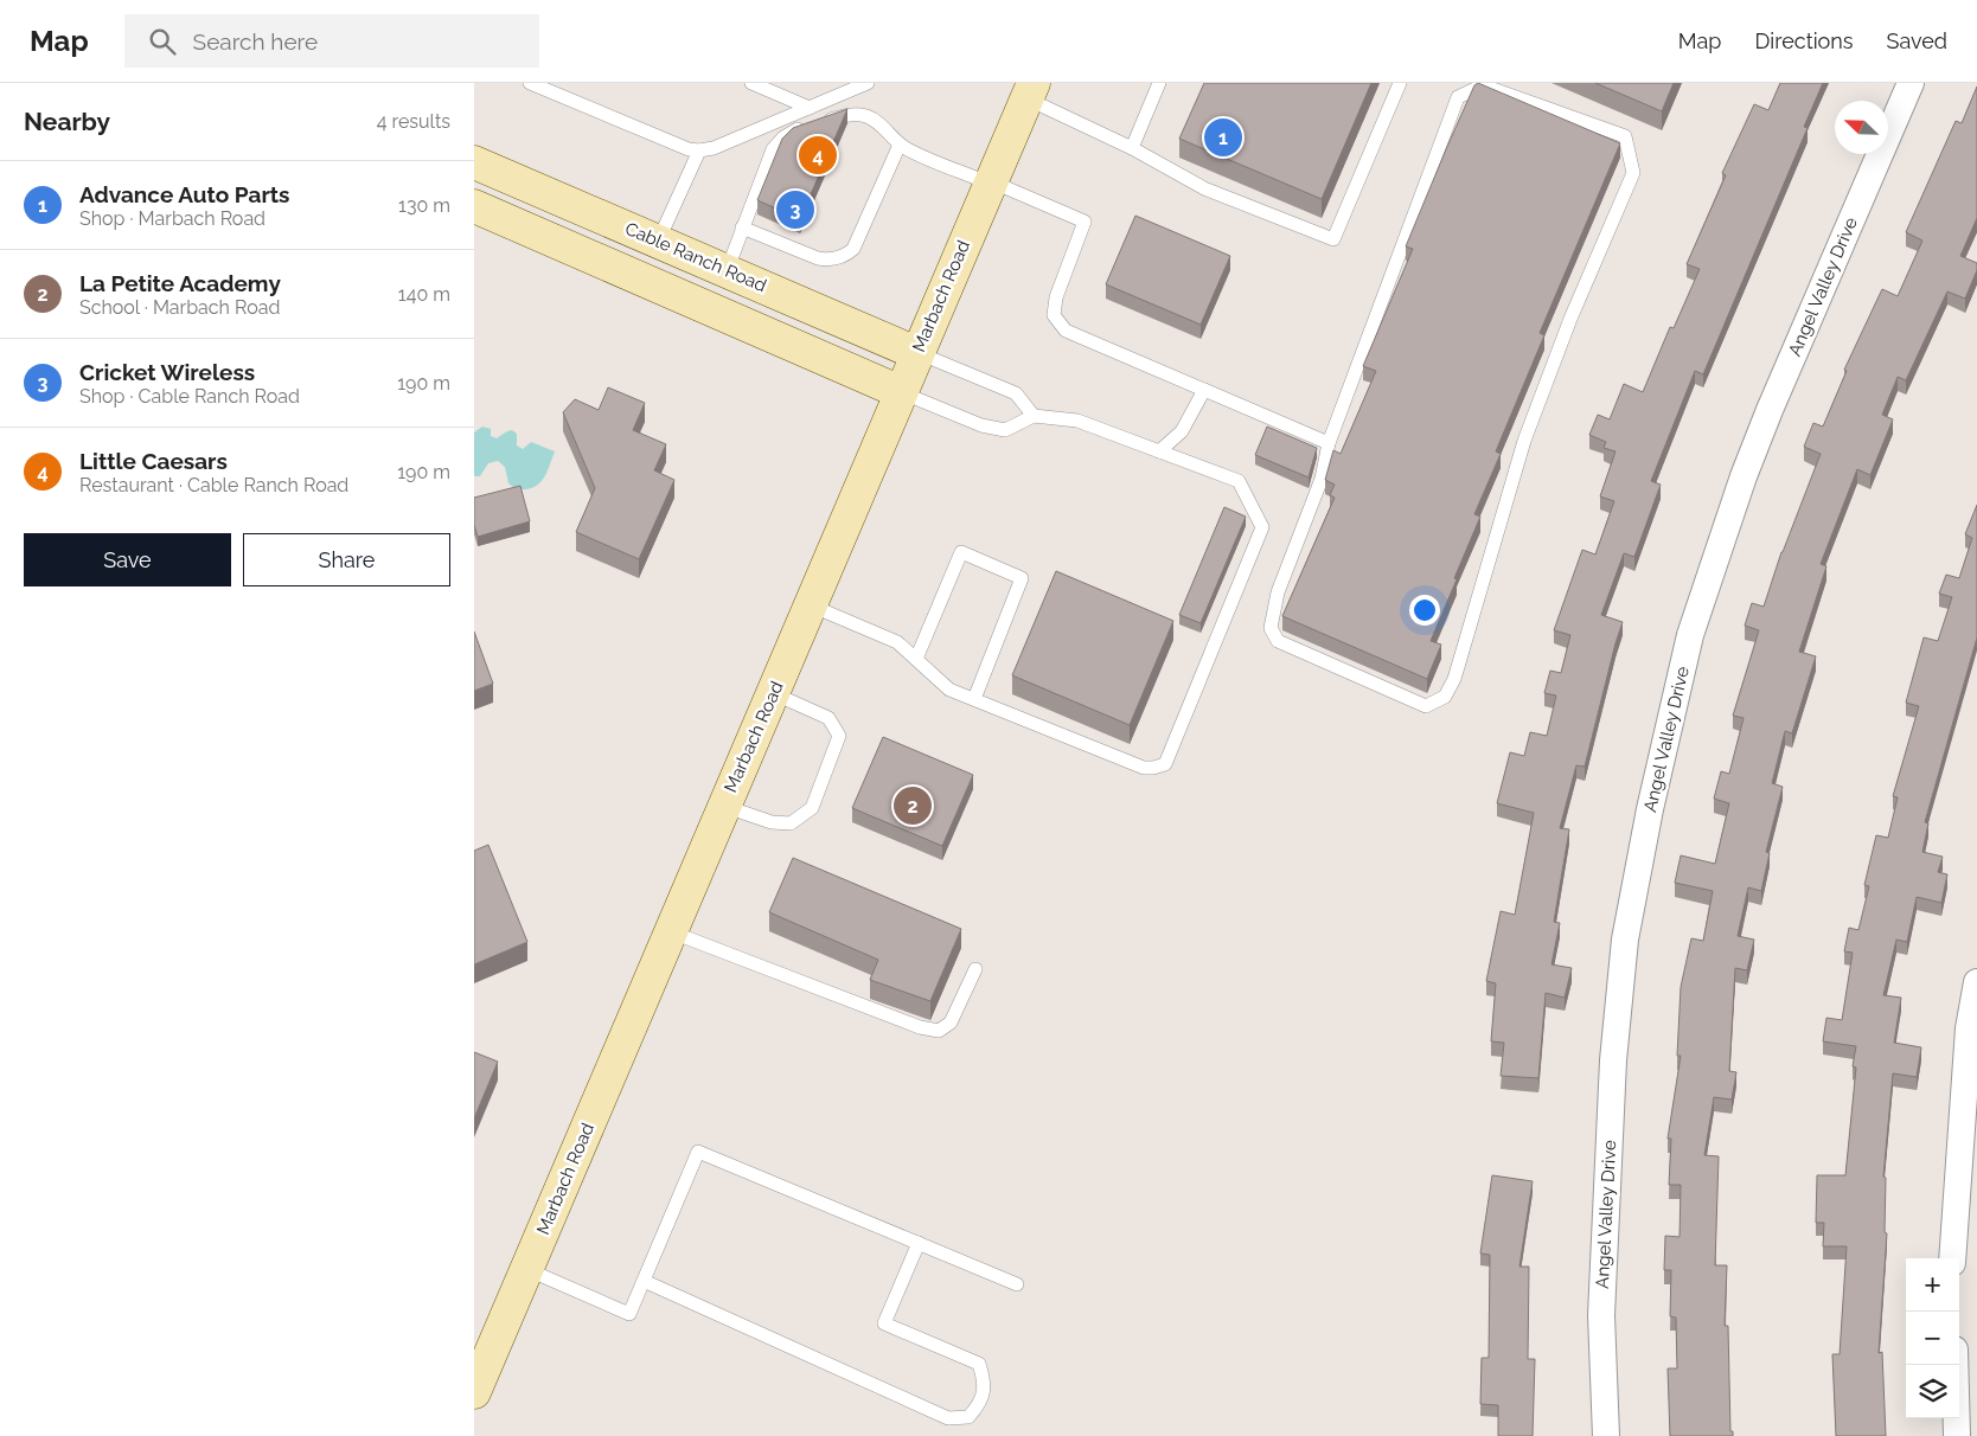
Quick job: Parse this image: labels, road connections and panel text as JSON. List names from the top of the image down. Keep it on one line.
{"streets":{"main road":["Cable Ranch Road","Marbach Road"],"street":["Angel Valley Drive"]},"crossings":[["Cable Ranch Road","Marbach Road"]],"north":"top left","page":{"header":"Map","search":"Search here","nav":["Map","Directions","Saved"],"heading":["Nearby","4 results"],"pins":["1","4","3","2"],"list":[{"mark":"1","name":"Advance Auto Parts","note":"Shop · Marbach Road","value":"130 m"},{"mark":"2","name":"La Petite Academy","note":"School · Marbach Road","value":"140 m"},{"mark":"3","name":"Cricket Wireless","note":"Shop · Cable Ranch Road","value":"190 m"},{"mark":"4","name":"Little Caesars","note":"Restaurant · Cable Ranch Road","value":"190 m"}],"buttons":["Save","Share"],"map_buttons":["+","−"]}}
